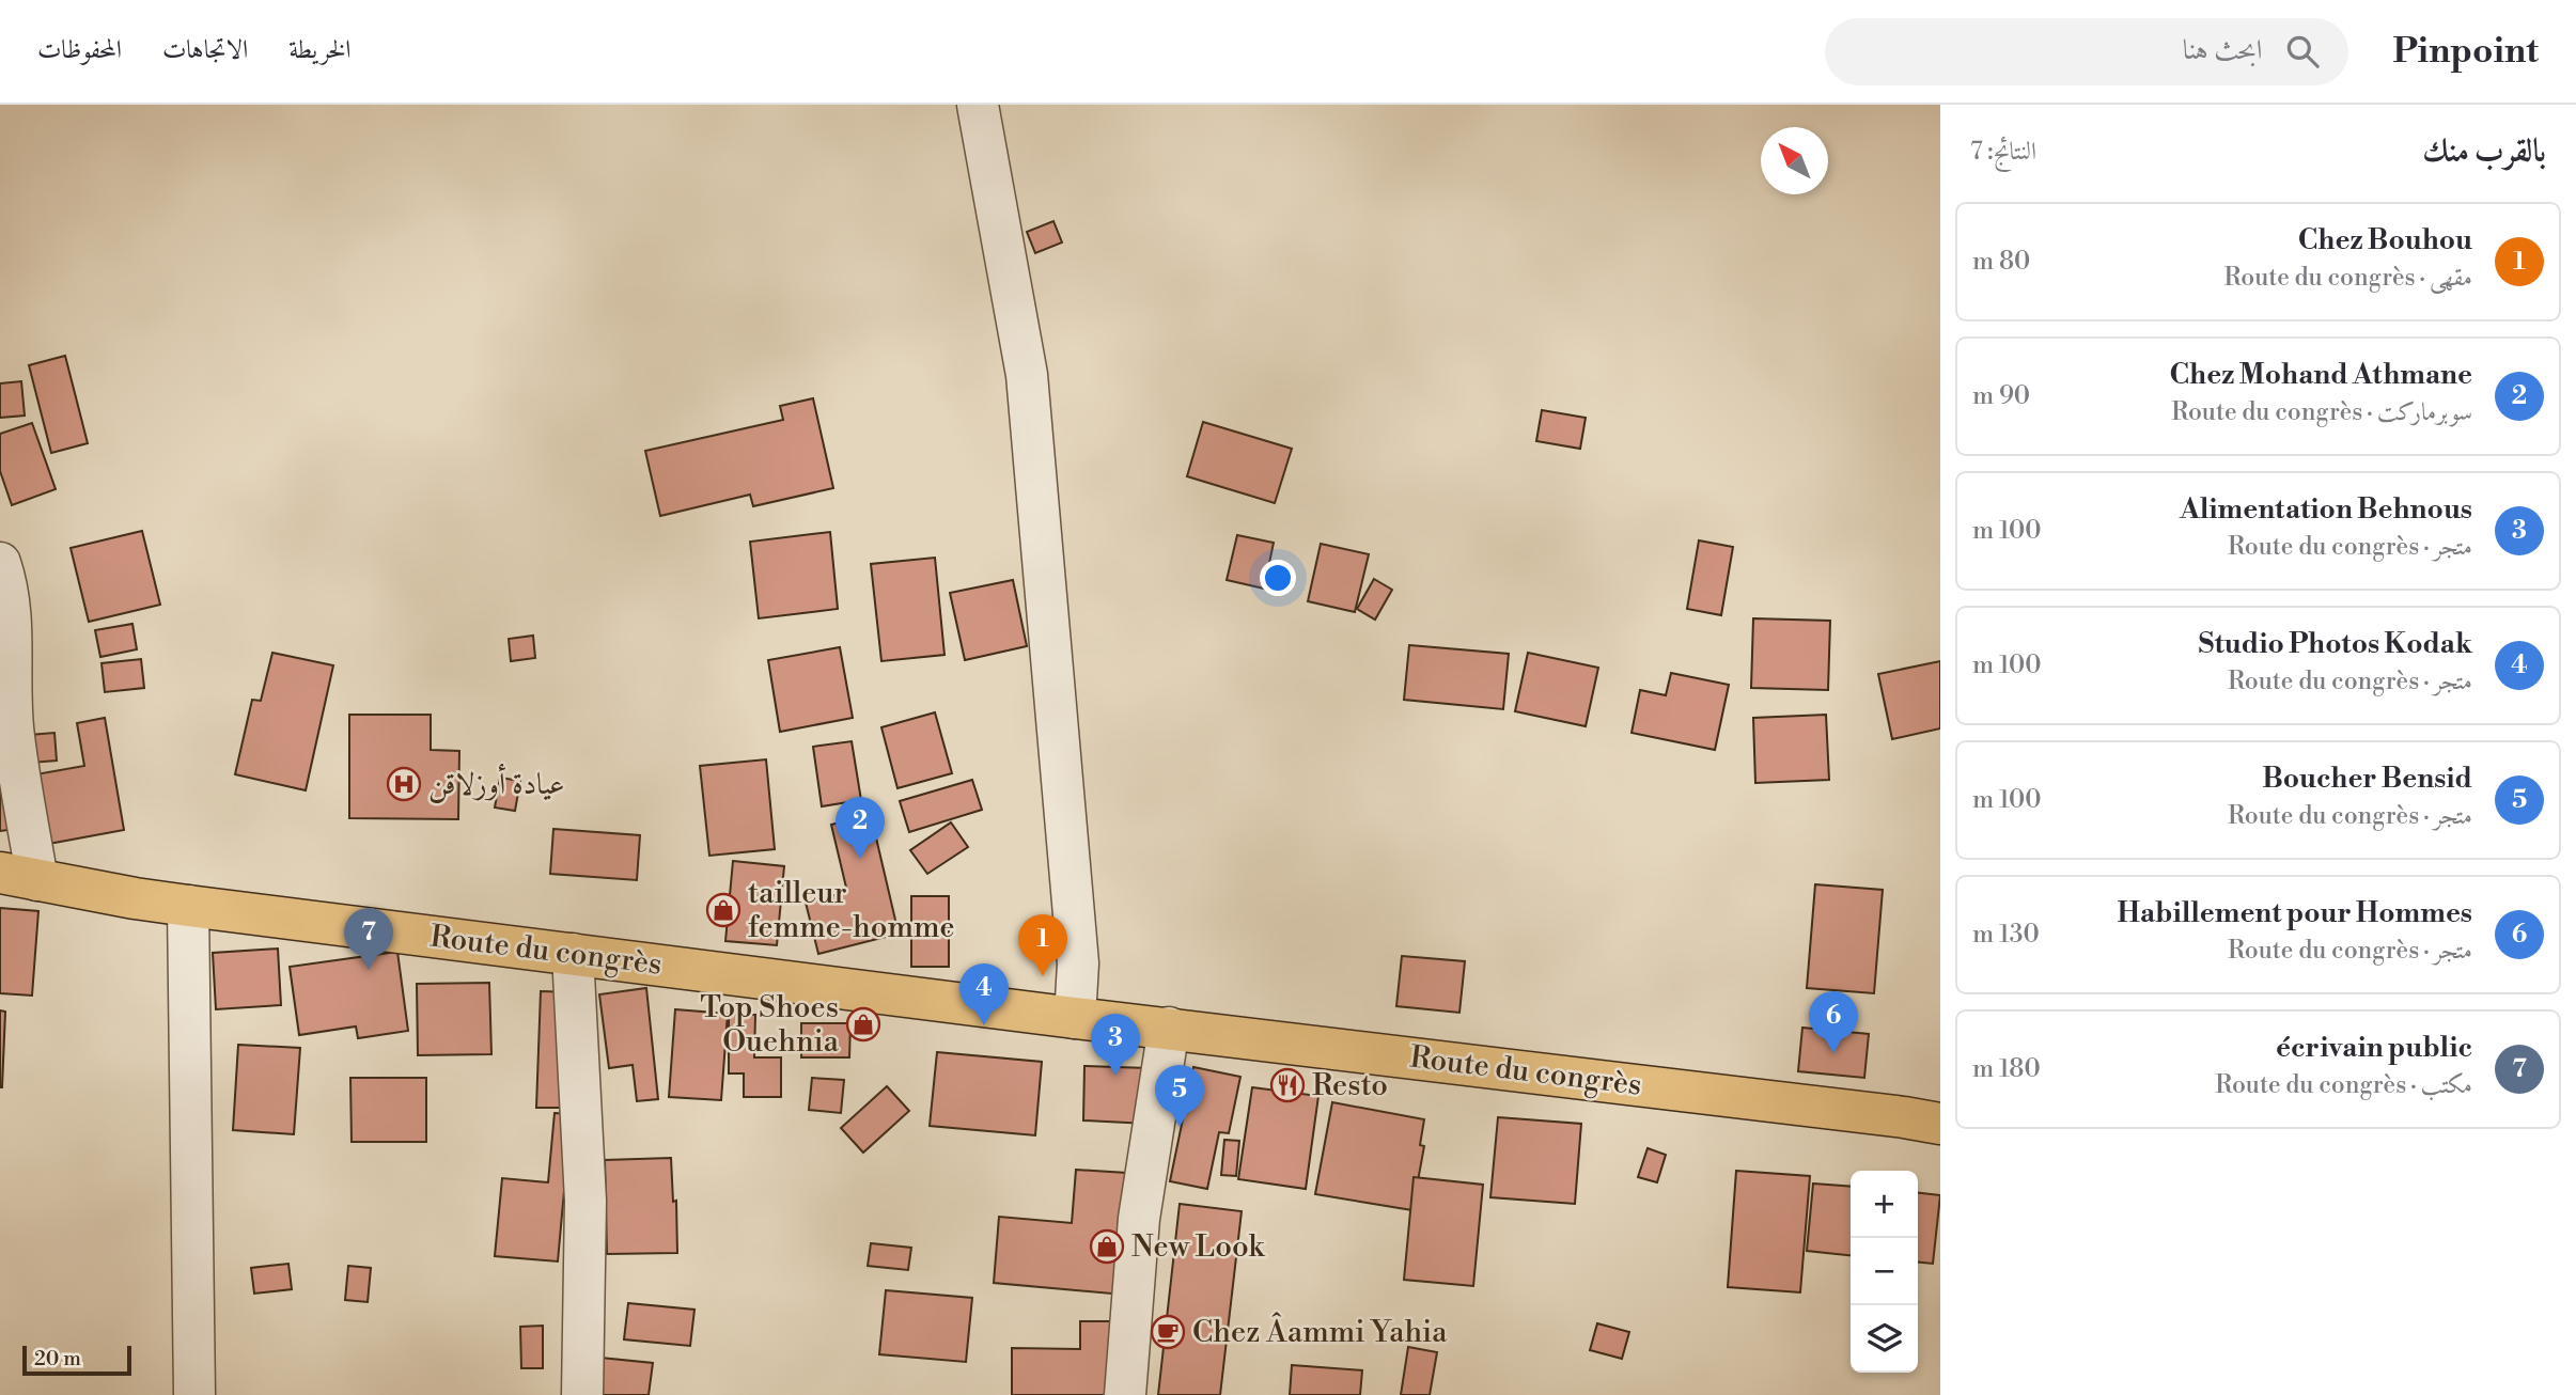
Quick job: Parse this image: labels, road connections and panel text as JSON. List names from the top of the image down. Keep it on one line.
{"streets":{"main road":["Route du congrès"]},"places":{"hospital":["عيادة أوزلاقن"],"shop":["tailleur femme-homme","Top Shoes Ouehnia","New Look"],"restaurant":["Resto"],"cafe":["Chez Âammi Yahia"]},"scale_bar":"20 m","north":"top left","page":{"header":"Pinpoint","search":"ابحث هنا","nav":["الخريطة","الاتجاهات","المحفوظات"],"heading":["بالقرب منك","النتائج: 7"],"list":[{"mark":"1","name":"Chez Bouhou","note":"مقهى · Route du congrès","value":"80 m"},{"mark":"2","name":"Chez Mohand Athmane","note":"سوبرماركت · Route du congrès","value":"90 m"},{"mark":"3","name":"Alimentation Behnous","note":"متجر · Route du congrès","value":"100 m"},{"mark":"4","name":"Studio Photos Kodak","note":"متجر · Route du congrès","value":"100 m"},{"mark":"5","name":"Boucher Bensid","note":"متجر · Route du congrès","value":"100 m"},{"mark":"6","name":"Habillement pour Hommes","note":"متجر · Route du congrès","value":"130 m"},{"mark":"7","name":"écrivain public","note":"مكتب · Route du congrès","value":"180 m"}],"pins":["2","7","1","4","6","3","5"],"map_buttons":["+","−"],"scale":"20 m"}}
